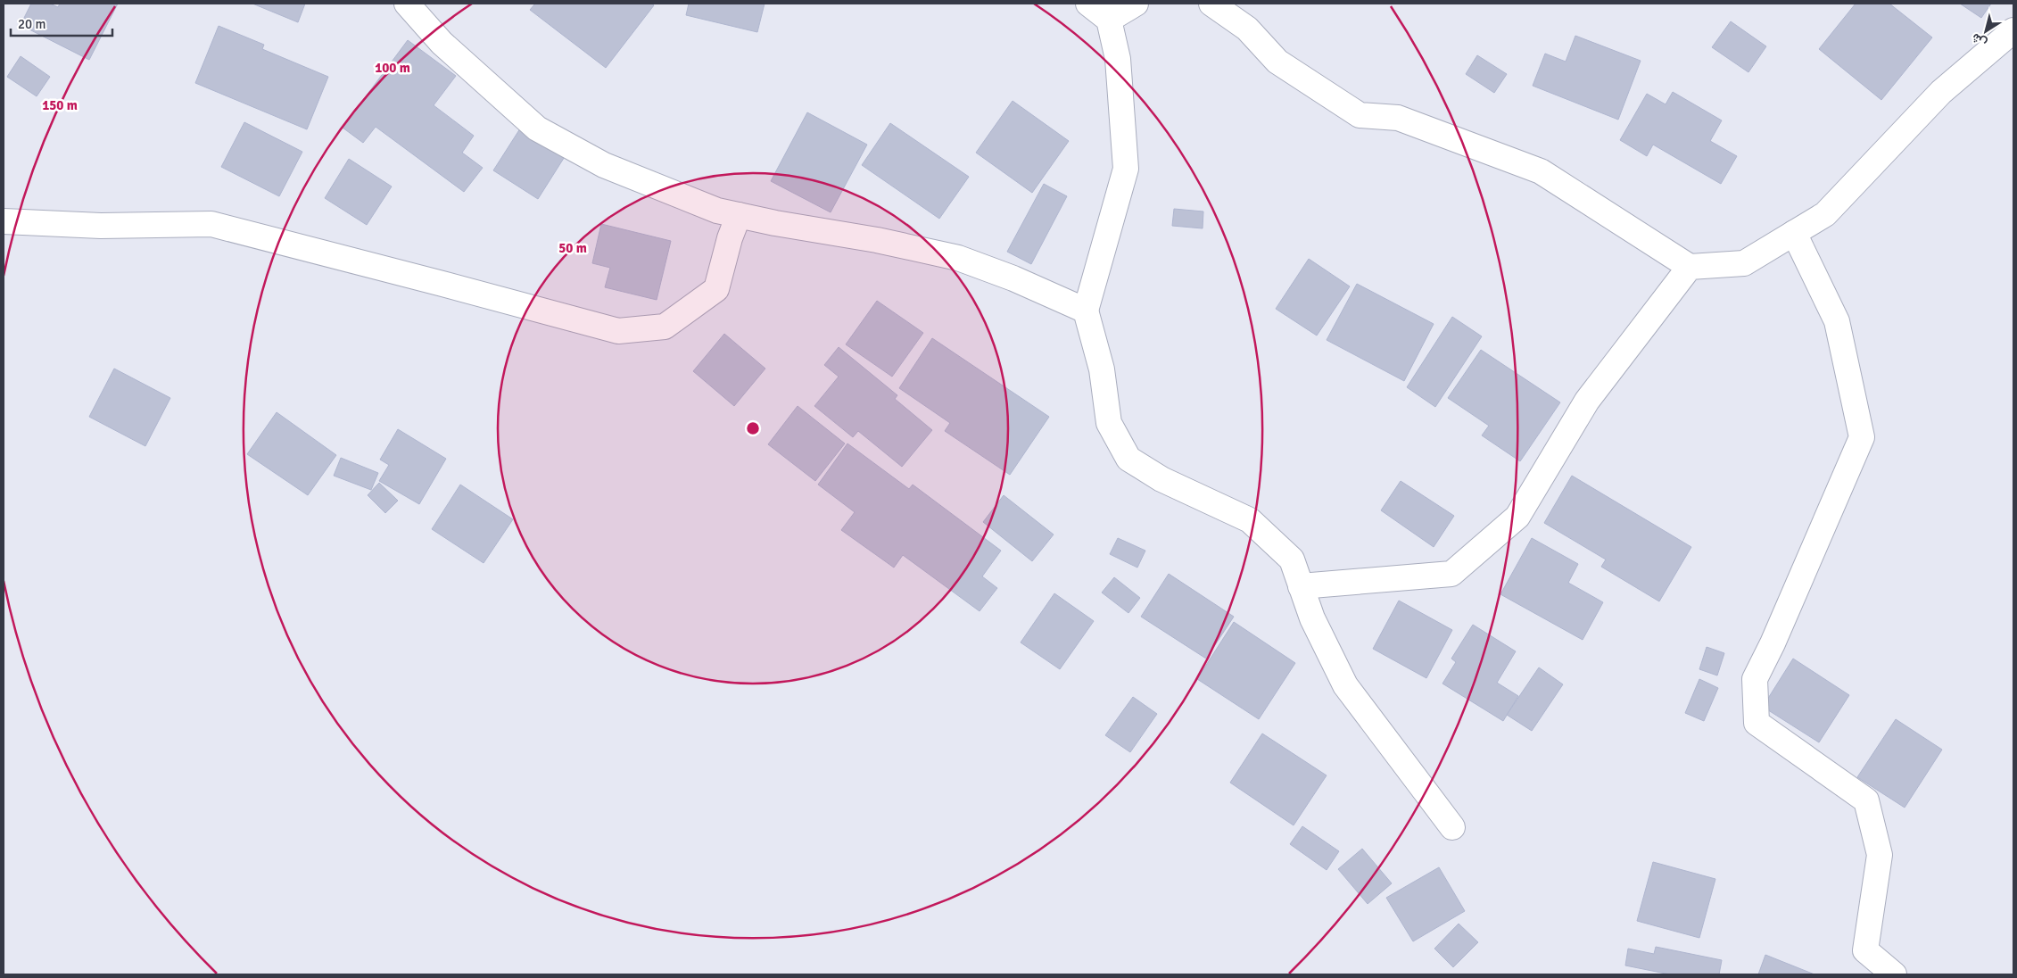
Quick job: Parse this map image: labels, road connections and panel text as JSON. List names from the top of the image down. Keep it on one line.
{"scale_bar":"20 m","north":"bottom left","rings":["100 m","150 m","50 m"]}
